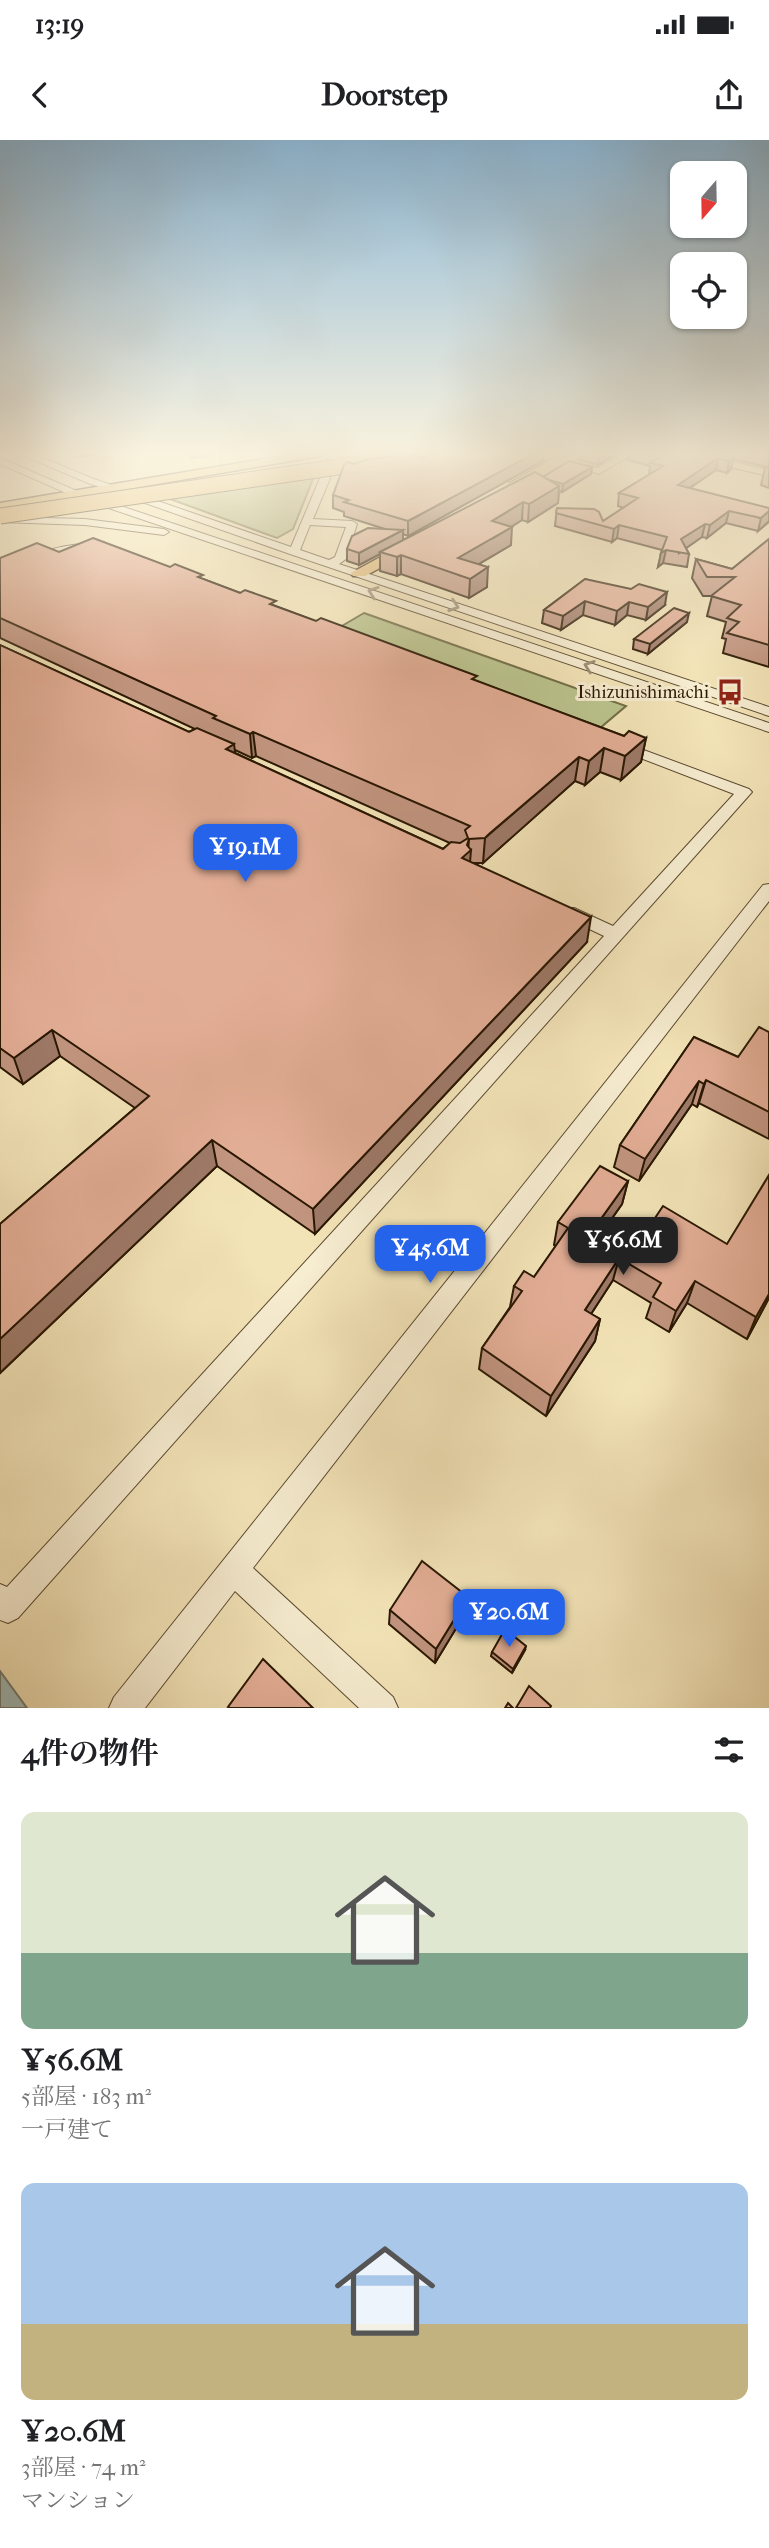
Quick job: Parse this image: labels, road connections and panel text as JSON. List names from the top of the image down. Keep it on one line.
{"places":{"bus stop":["Ishizunishimachi"]},"north":"bottom","page":{"status":"13:19","header":"Doorstep","price":["¥19.1M","¥56.6M","¥45.6M","¥20.6M"],"heading":"4件の物件","list":[{"name":"¥56.6M","note":"5部屋 · 183 m² · 一戸建て"},{"name":"¥20.6M","note":"3部屋 · 74 m² · マンション"}]}}
